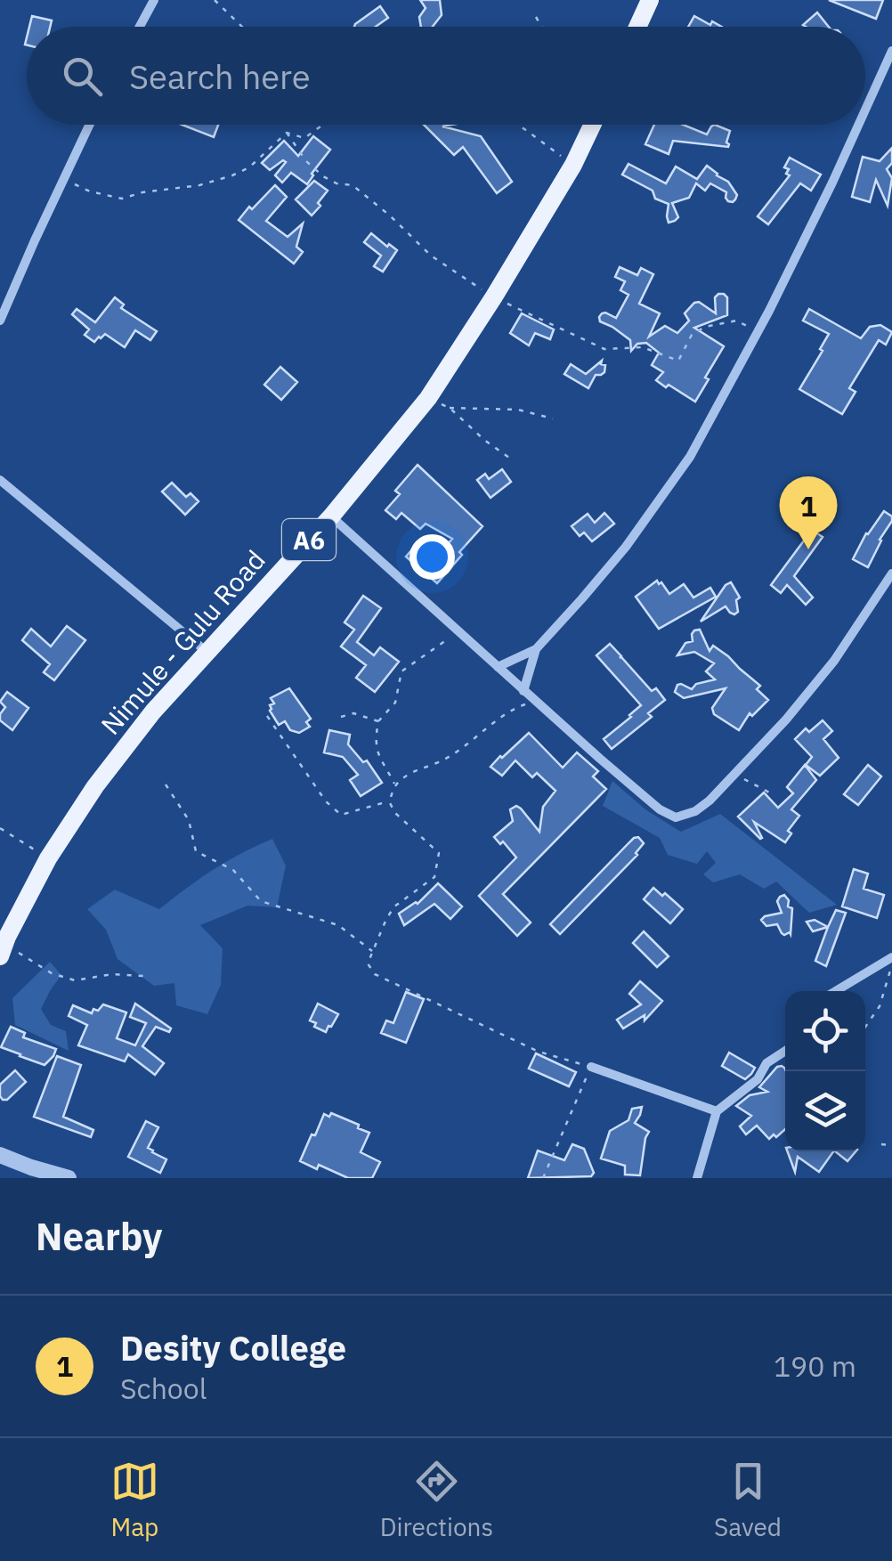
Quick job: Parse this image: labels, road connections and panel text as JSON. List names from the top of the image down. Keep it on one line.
{"streets":{"main road":["A6","Nimule - Gulu Road"]},"page":{"search":"Search here","pins":"1","heading":"Nearby","list":[{"mark":"1","name":"Desity College","note":"School","value":"190 m"}],"nav":["Map","Directions","Saved"]}}
